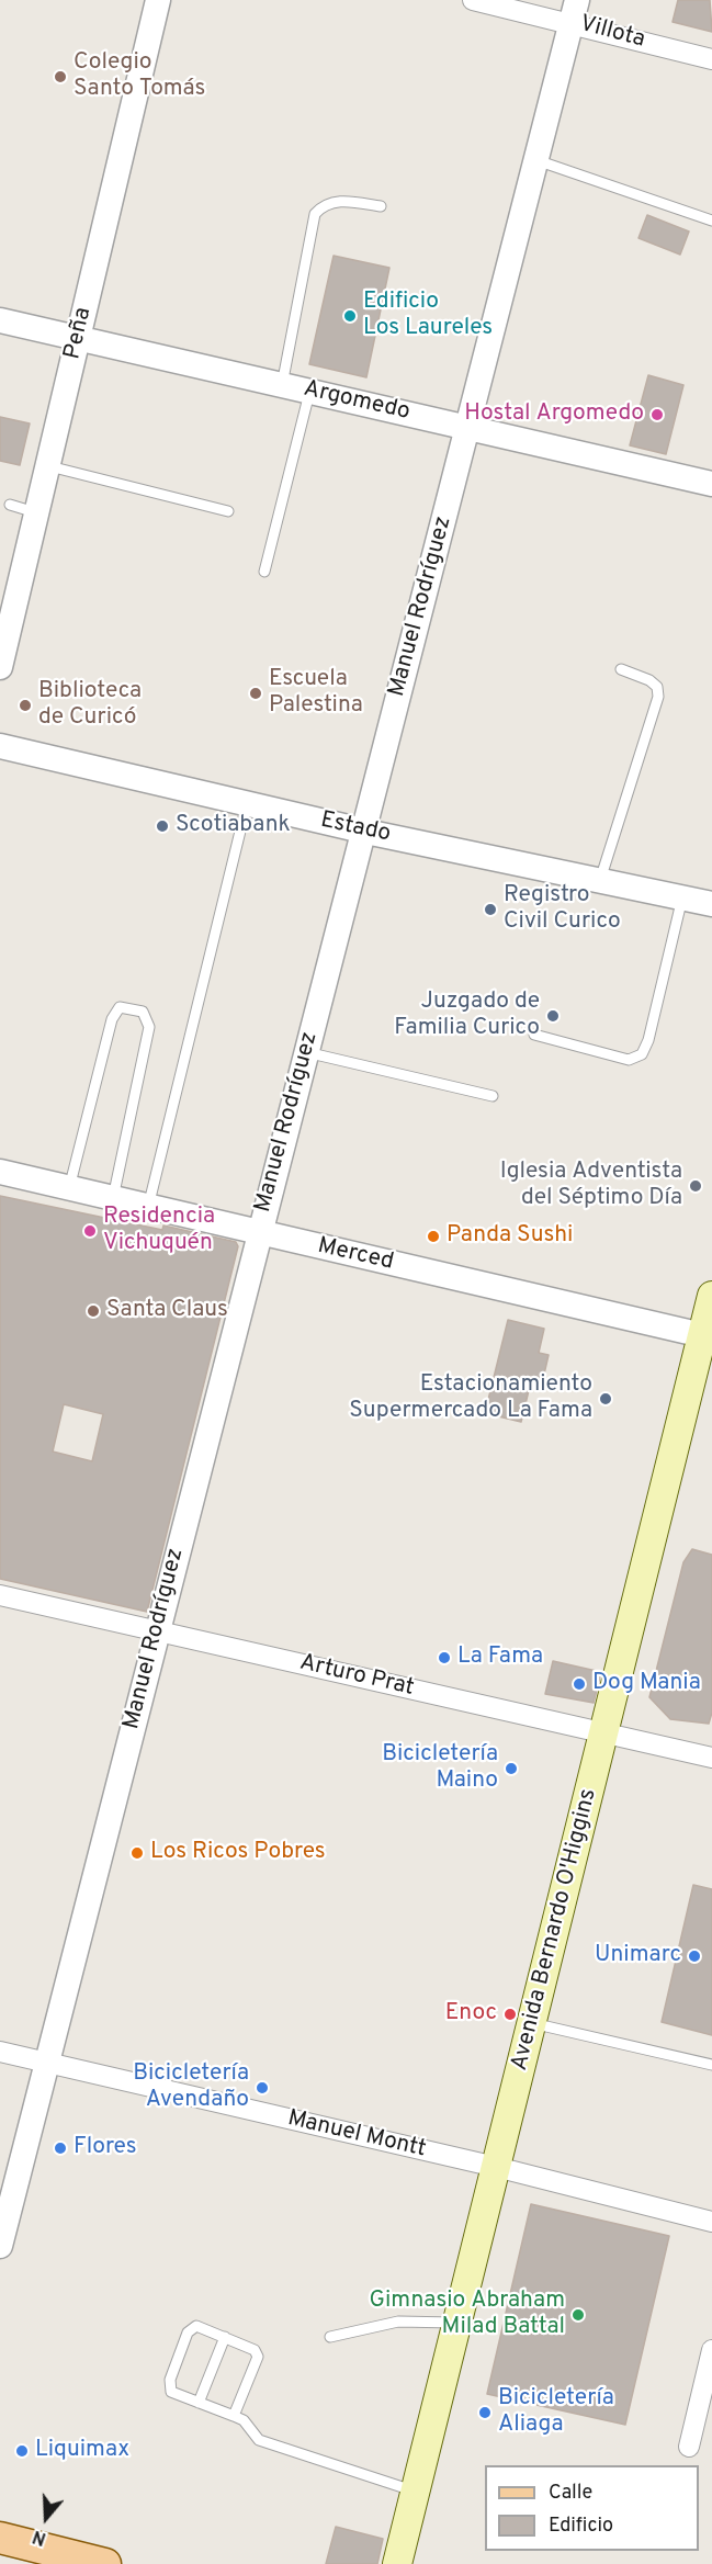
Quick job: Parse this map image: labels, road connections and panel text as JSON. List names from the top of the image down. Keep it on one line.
{"streets":{"main road":["Avenida Bernardo O'Higgins"],"street":["Villota","Peña","Argomedo","Manuel Rodríguez","Estado","Merced","Arturo Prat","Manuel Montt"]},"crossings":[["Villota","Manuel Rodríguez"],["Peña","Argomedo"],["Argomedo","Manuel Rodríguez"],["Manuel Rodríguez","Estado"],["Manuel Rodríguez","Merced"],["Manuel Rodríguez","Arturo Prat"],["Manuel Rodríguez","Manuel Montt"],["Merced","Avenida Bernardo O'Higgins"],["Arturo Prat","Avenida Bernardo O'Higgins"],["Avenida Bernardo O'Higgins","Manuel Montt"]],"places":["Colegio Santo Tomás","Edificio Los Laureles","Hostal Argomedo","Escuela Palestina","Biblioteca de Curicó","Scotiabank","Registro Civil Curico","Juzgado de Familia Curico","Iglesia Adventista del Séptimo Día","Residencia Vichuquén","Panda Sushi","Santa Claus","Estacionamiento Supermercado La Fama","La Fama","Dog Mania","Bicicletería Maino","Los Ricos Pobres","Unimarc","Enoc","Bicicletería Avendaño","Flores","Gimnasio Abraham Milad Battal","Bicicletería Aliaga","Liquimax"],"legend":["Calle","Edificio"],"north":"bottom"}
